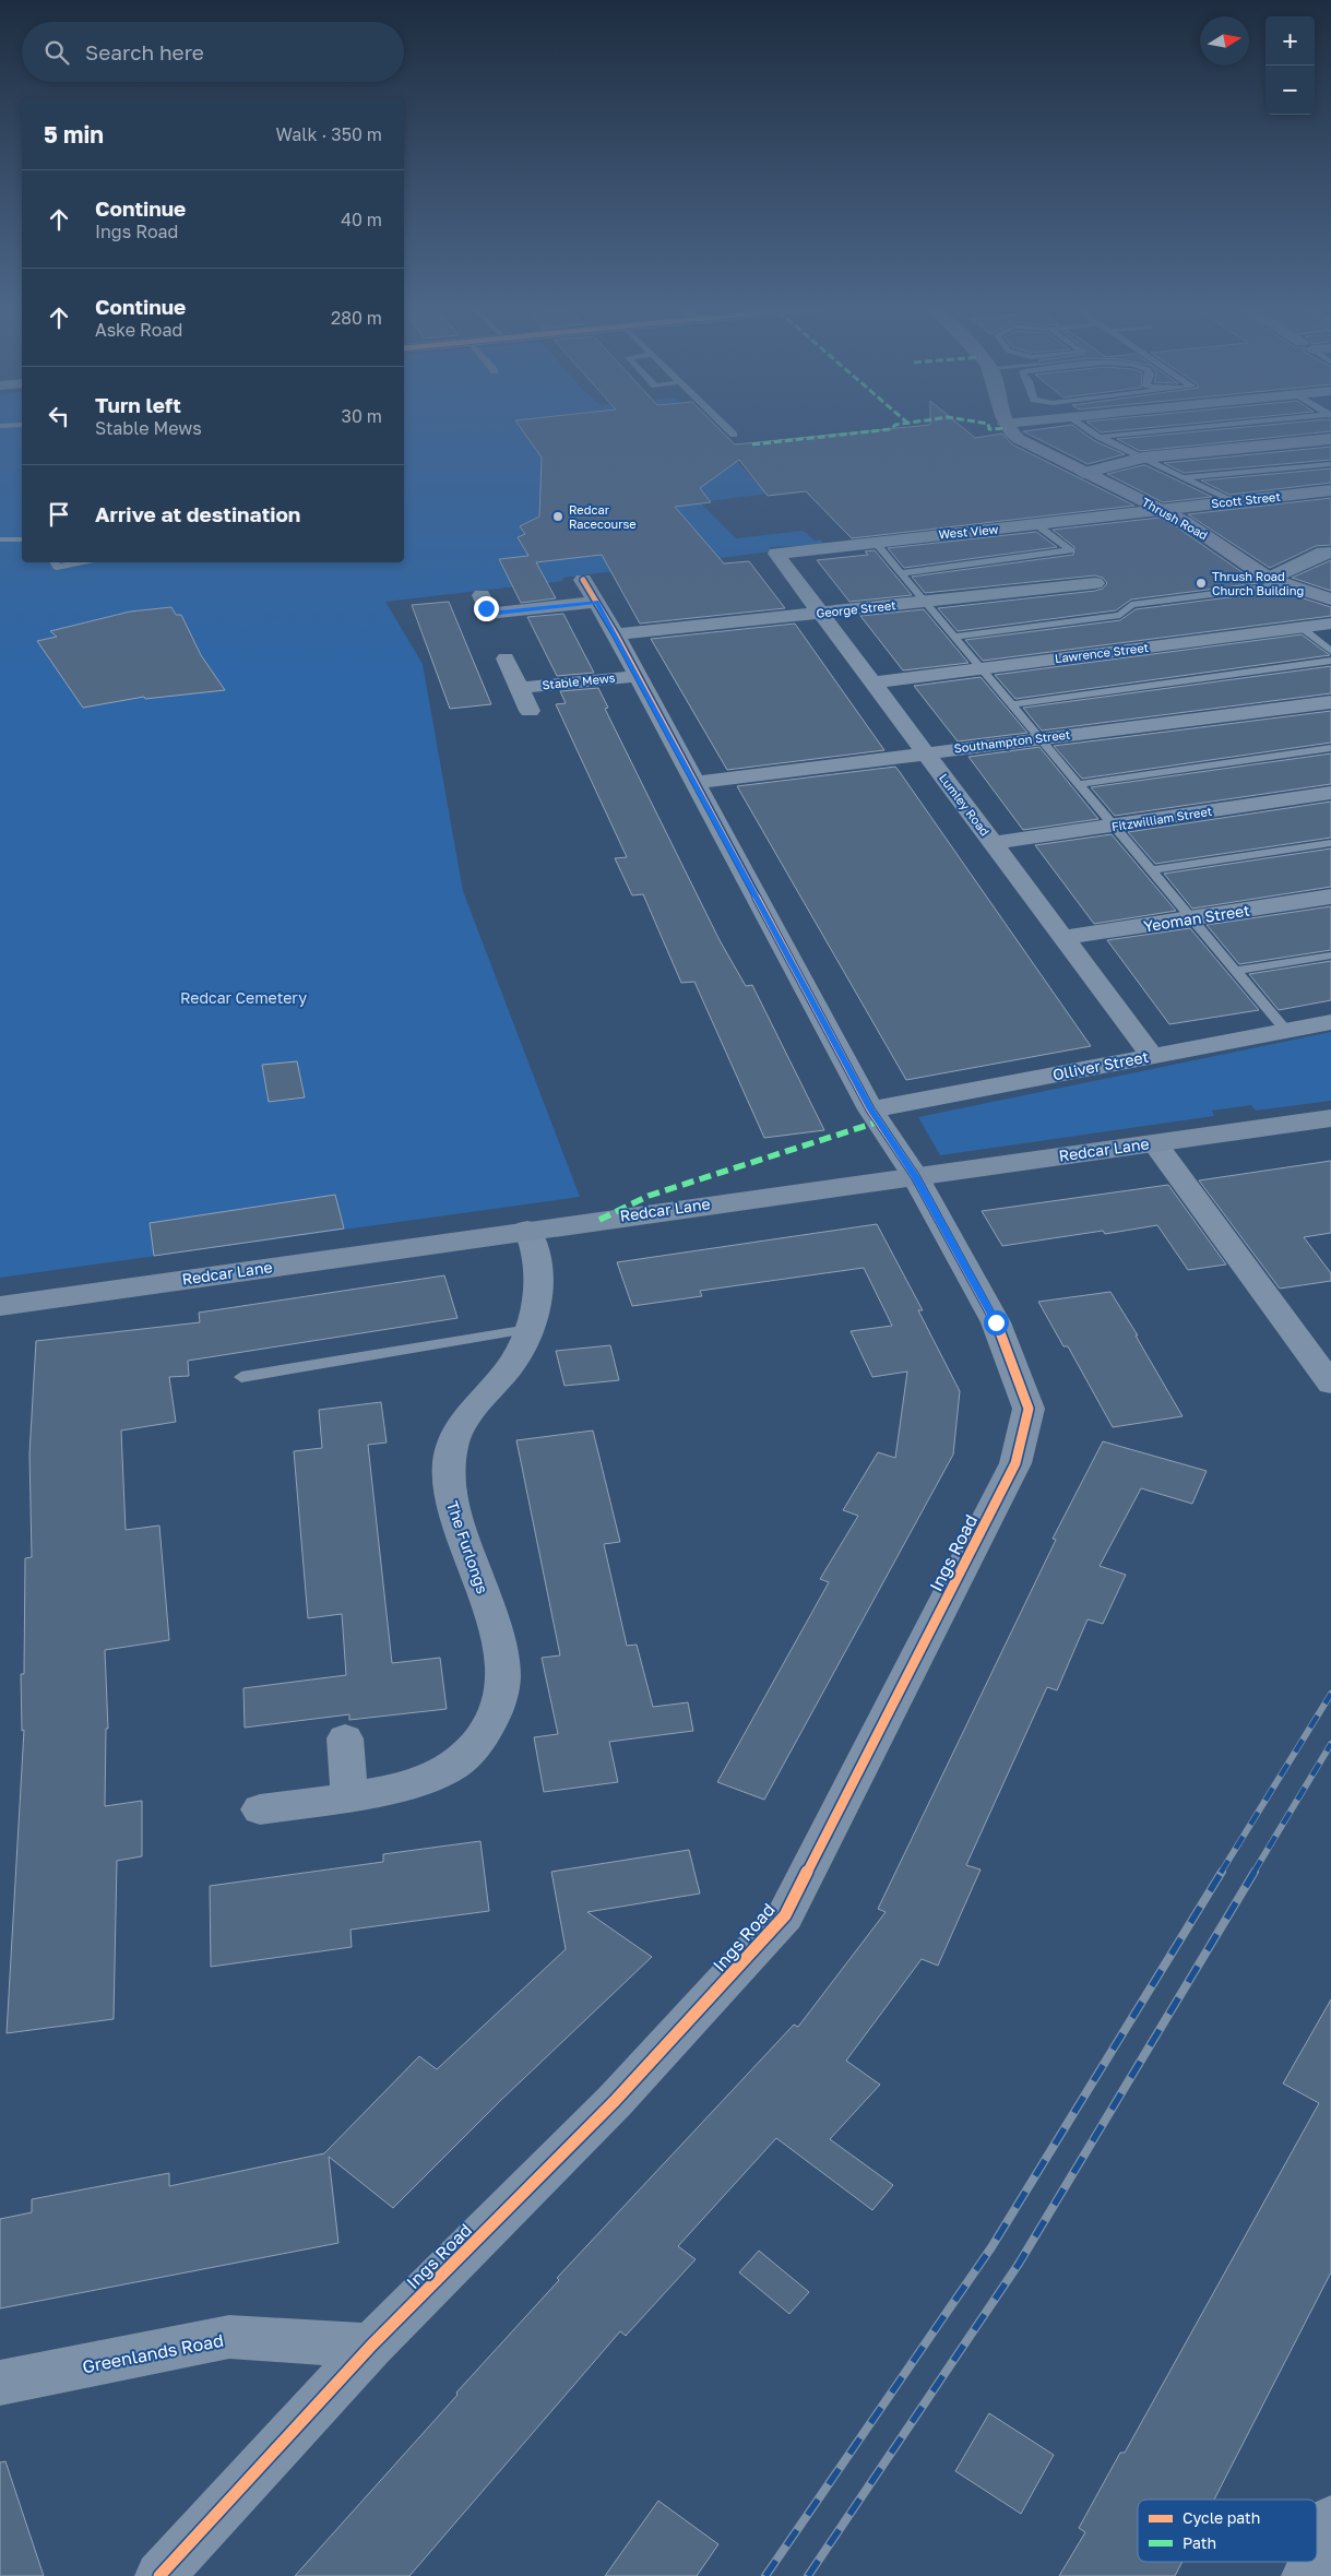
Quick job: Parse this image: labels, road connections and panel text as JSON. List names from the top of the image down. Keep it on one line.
{"streets":{"main road":["Thrush Road","Redcar Lane"],"street":["Scott Street","West View","George Street","Lawrence Street","Stable Mews","Southampton Street","Lumley Road","Fitzwilliam Street","Yeoman Street","Olliver Street","The Furlongs","Ings Road","Greenlands Road"]},"crossings":[["Scott Street","Thrush Road"],["Scott Street","West View"],["Thrush Road","West View"],["West View","Lumley Road"],["George Street","Lumley Road"],["George Street","Ings Road"],["Lawrence Street","Lumley Road"],["Stable Mews","Ings Road"],["Southampton Street","Lumley Road"],["Southampton Street","Ings Road"],["Lumley Road","Fitzwilliam Street"],["Lumley Road","Yeoman Street"],["Lumley Road","Olliver Street"],["Olliver Street","Ings Road"],["Redcar Lane","The Furlongs"],["Redcar Lane","Ings Road"],["Ings Road","Greenlands Road"]],"parks":["Redcar Cemetery"],"places":["Redcar Racecourse","Thrush Road Church Building"],"legend":["Cycle path","Path"],"north":"right","page":{"map_buttons":["+","−"],"search":"Search here","heading":["5 min","Walk · 350 m"],"list":[["Continue","Ings Road","40 m"],["Continue","Aske Road","280 m"],["Turn left","Stable Mews","30 m"],"Arrive at destination"]}}
